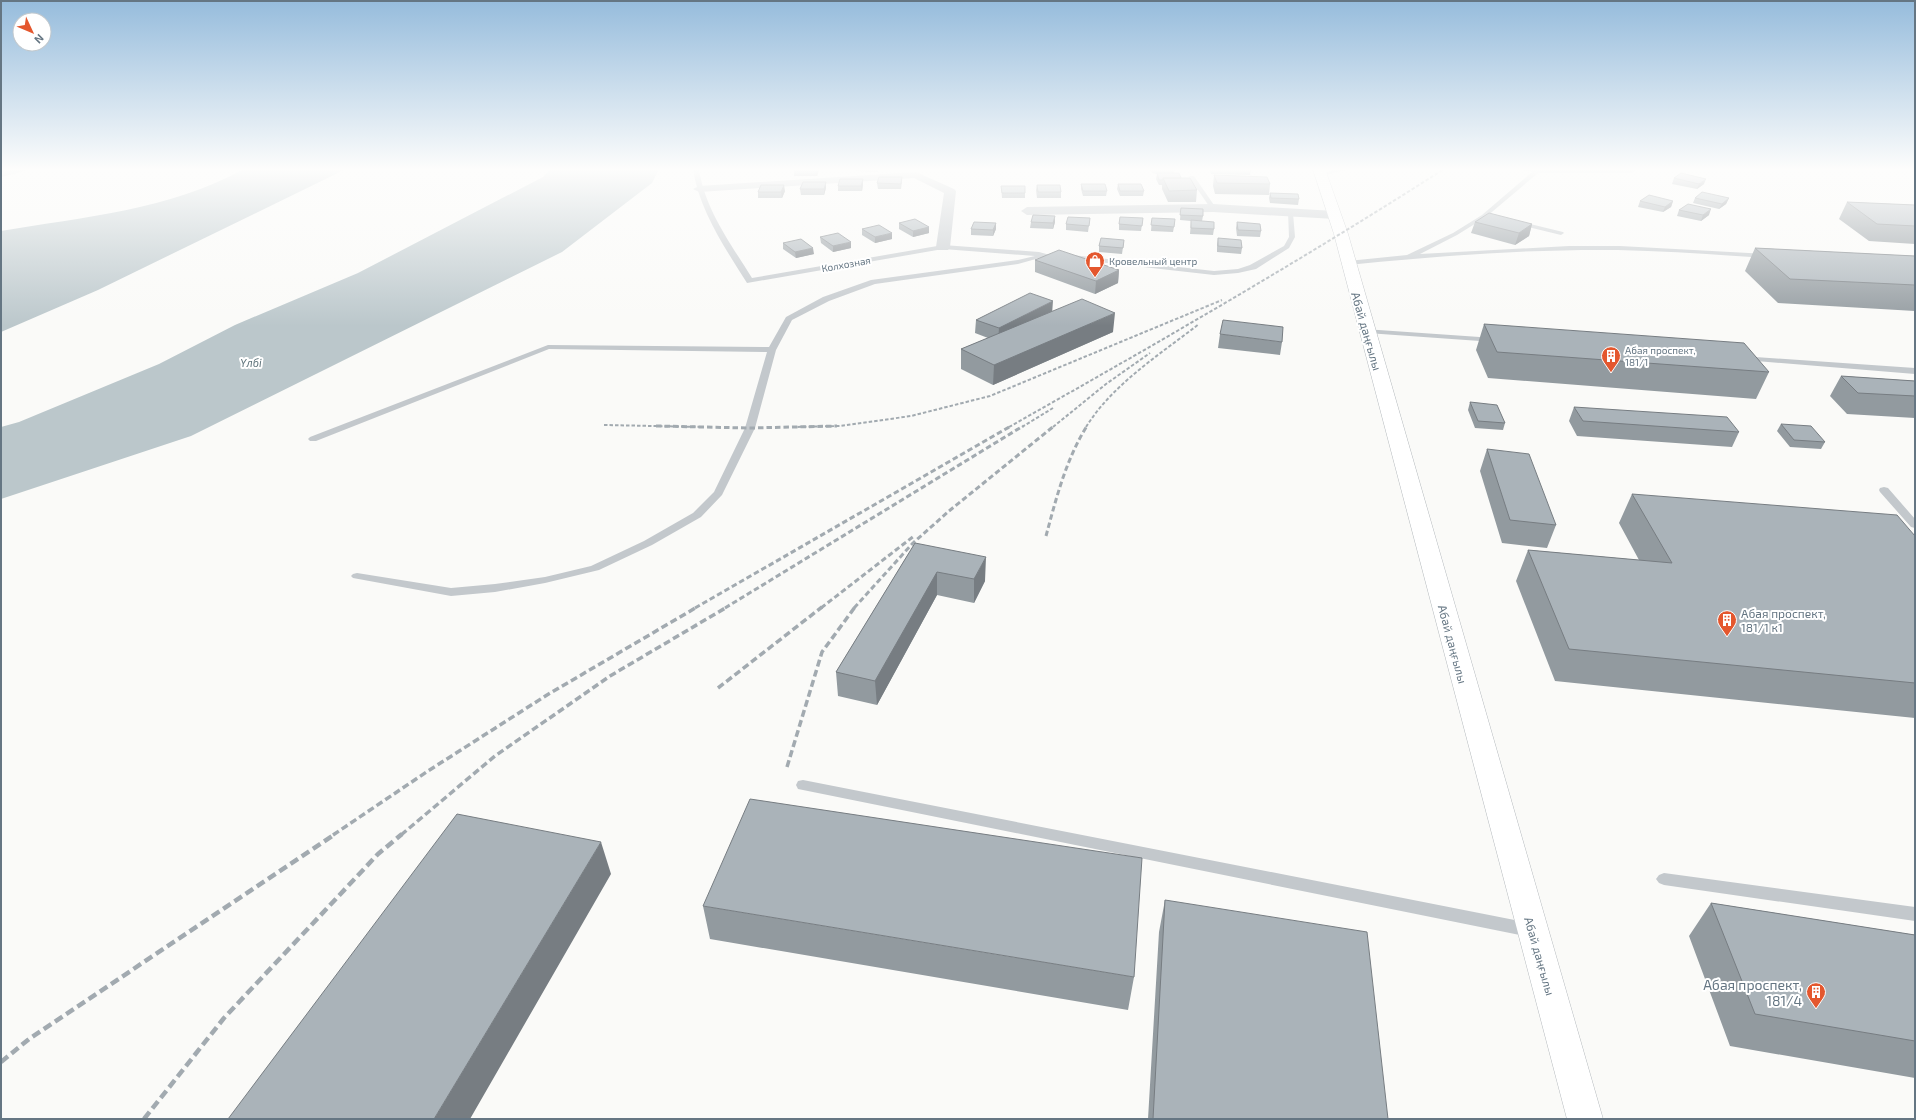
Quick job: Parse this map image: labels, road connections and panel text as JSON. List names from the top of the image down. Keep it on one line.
{"streets":{"main road":["Абай даңғылы"],"lane":["Колхозная"]},"water":["Үлбі"],"places":{"shop":["Кровельный центр"],"building":["Абая проспект, 181/1","Абая проспект, 181/1 к1","Абая проспект, 181/4"]},"north":"bottom right"}
